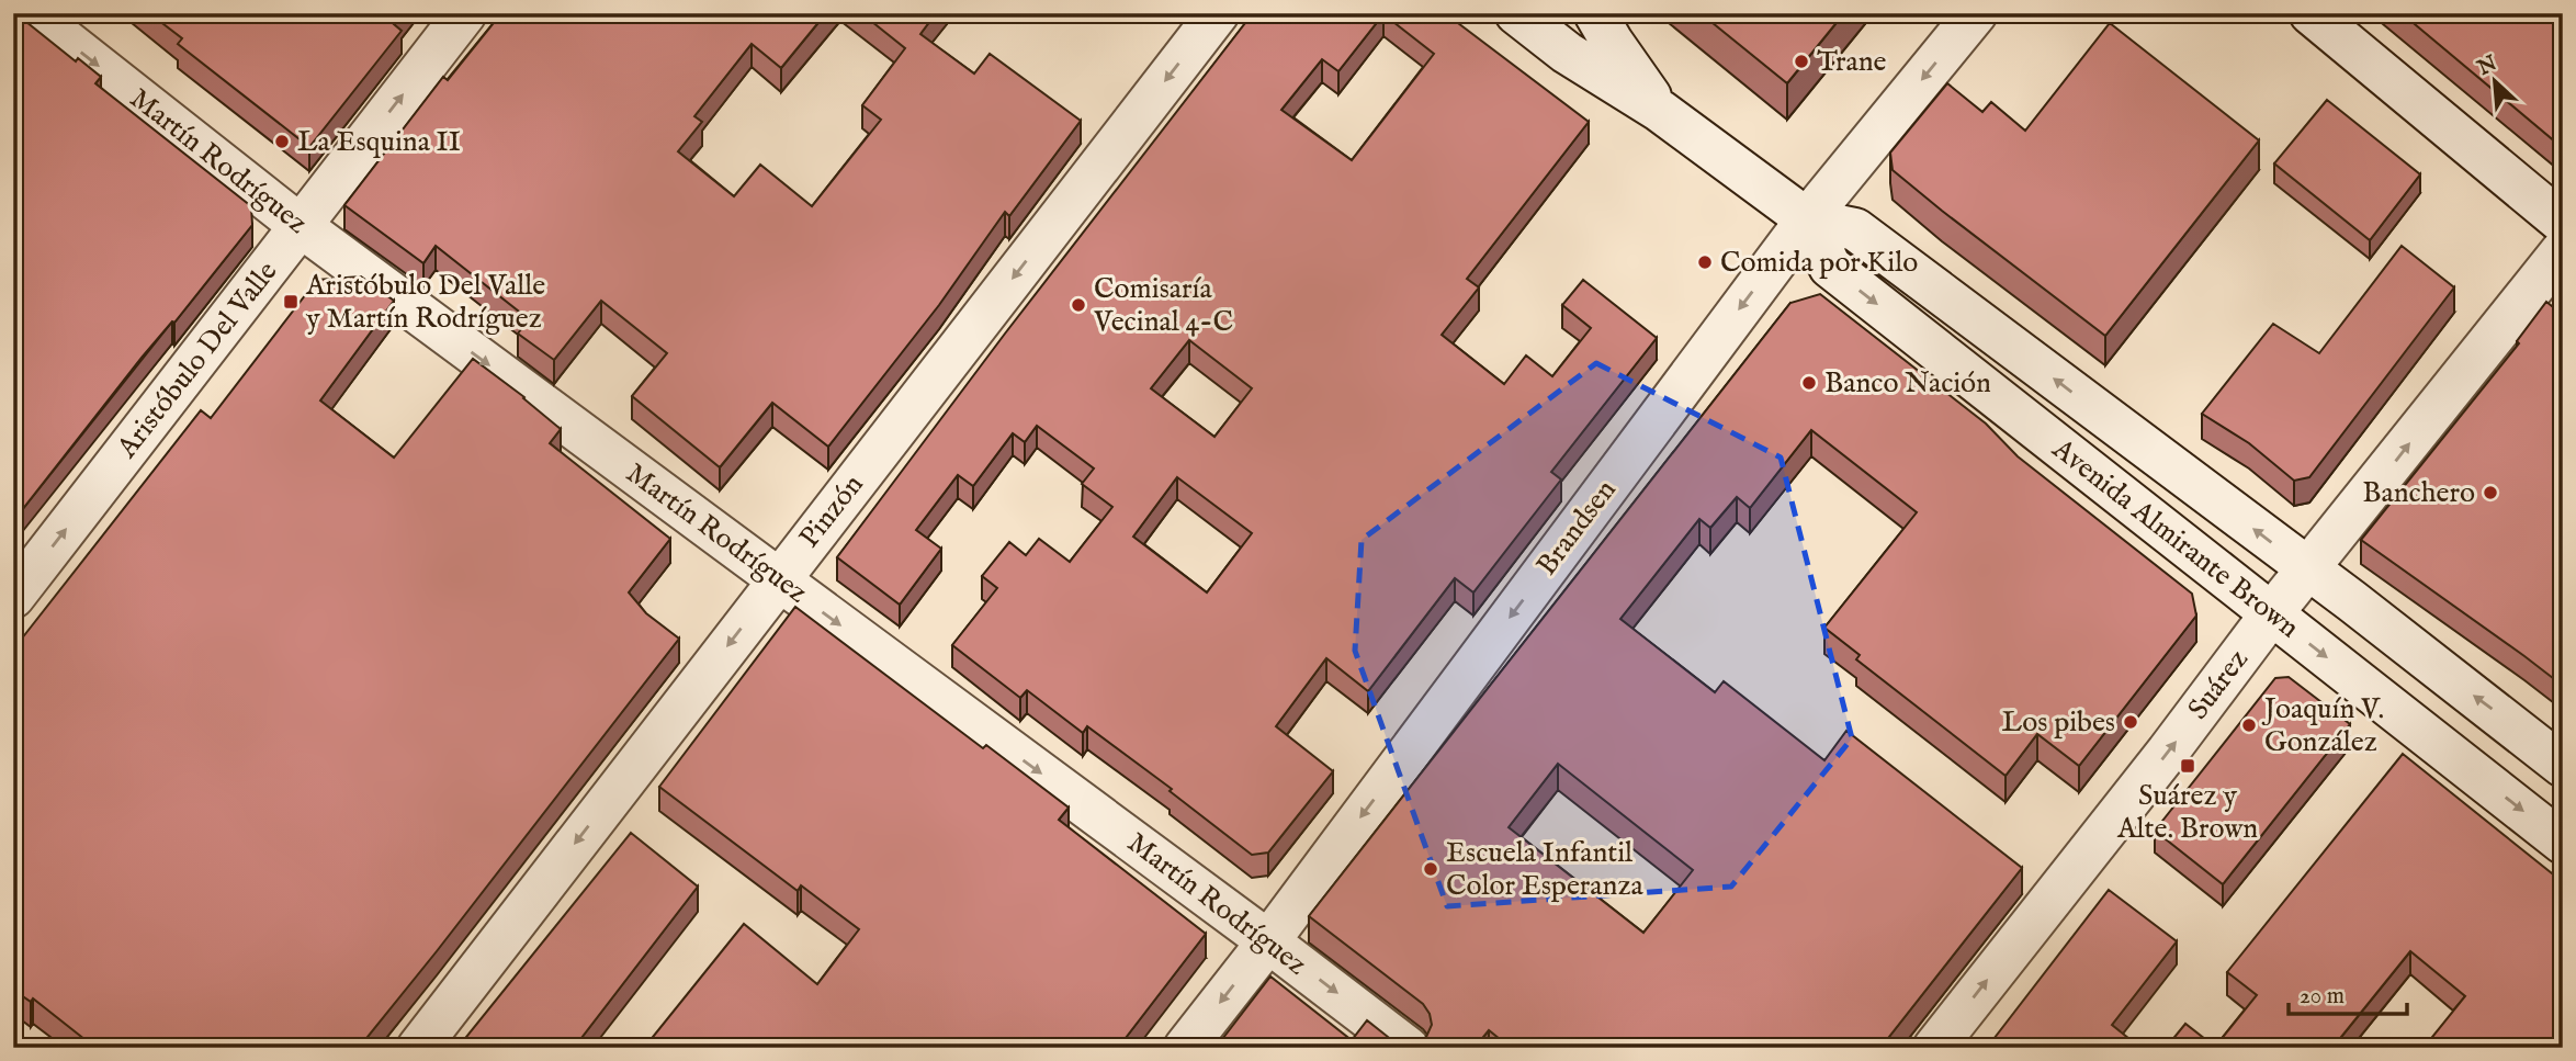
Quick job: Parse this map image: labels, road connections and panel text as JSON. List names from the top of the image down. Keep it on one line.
{"streets":{"street":["Martín Rodríguez","Aristóbulo Del Valle","Pinzón","Brandsen","Avenida Almirante Brown","Suárez"]},"crossings":[["Martín Rodríguez","Aristóbulo Del Valle"],["Martín Rodríguez","Pinzón"],["Martín Rodríguez","Brandsen"],["Brandsen","Avenida Almirante Brown"],["Avenida Almirante Brown","Suárez"]],"one_way":["Martín Rodríguez","Aristóbulo Del Valle","Pinzón","Brandsen","Suárez"],"places":{"other":["Trane","La Esquina II","Comida por Kilo","Comisaría Vecinal 4-C","Banco Nación","Banchero","Los pibes","Joaquín V. González","Escuela Infantil Color Esperanza"],"transit":["Aristóbulo Del Valle y Martín Rodríguez","Suárez y Alte. Brown"]},"scale_bar":"20 m","north":"top left"}
